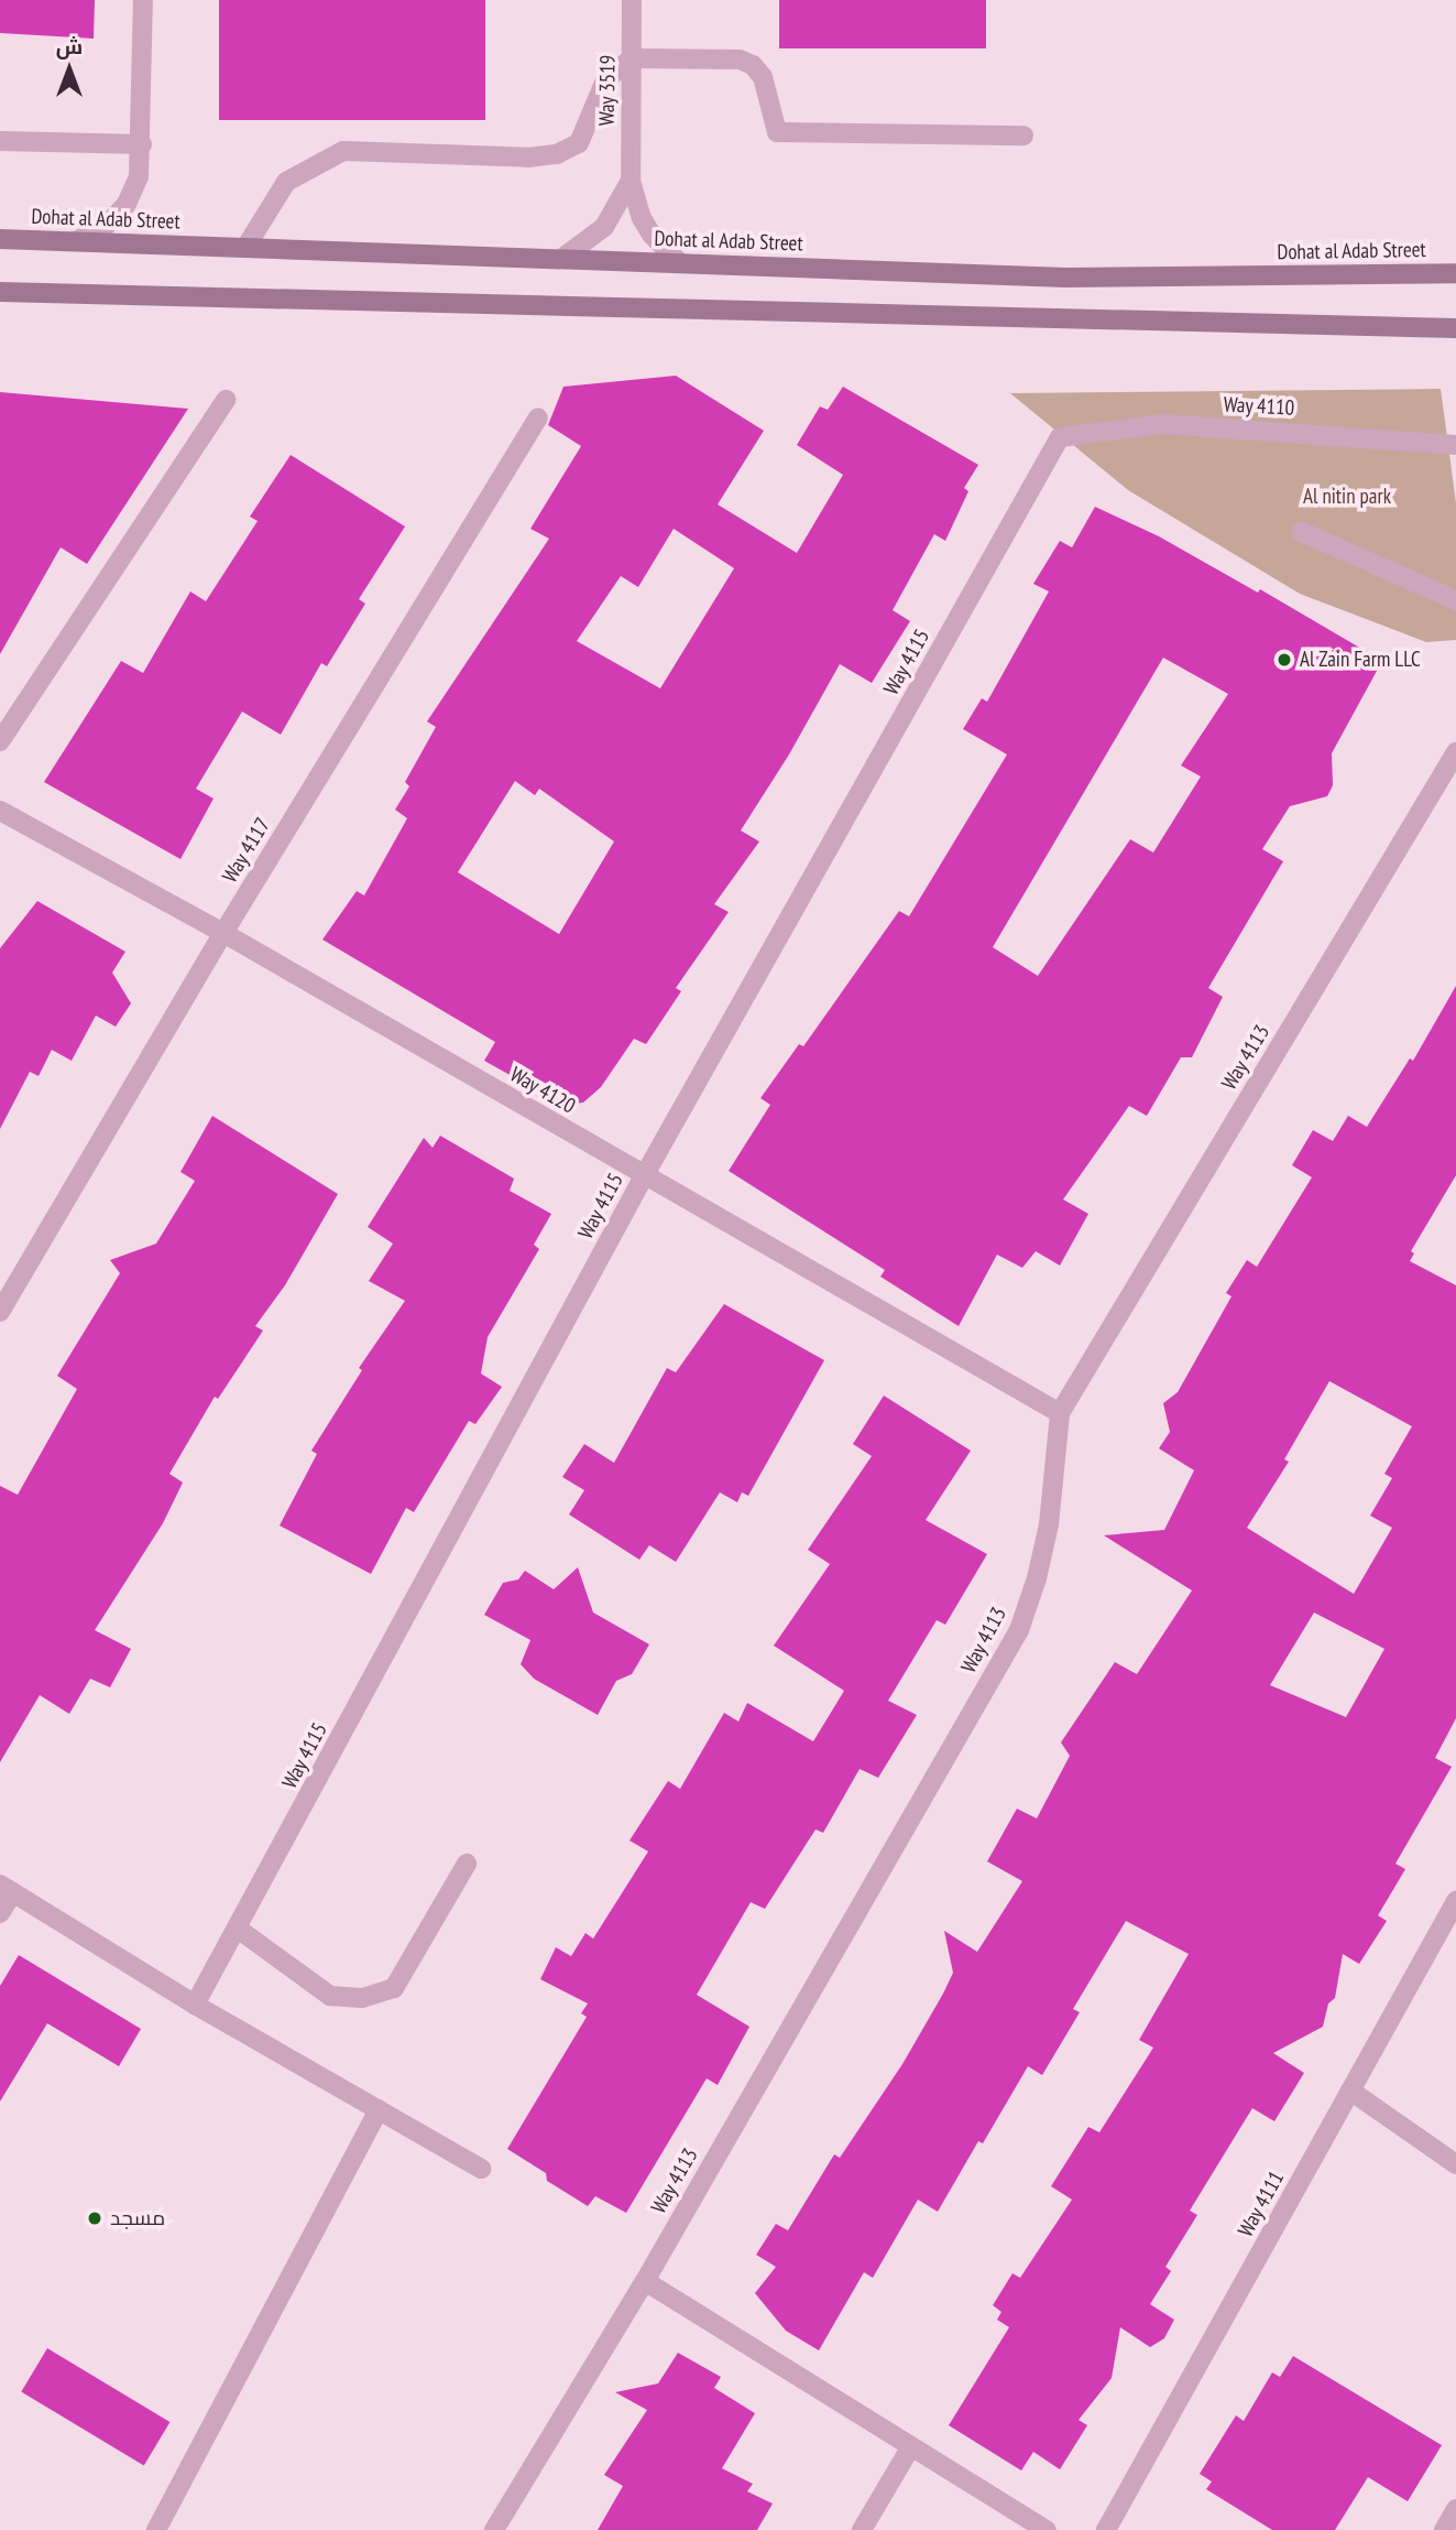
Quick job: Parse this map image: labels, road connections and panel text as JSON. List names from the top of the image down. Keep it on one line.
{"streets":{"main road":["Dohat al Adab Street"],"street":["Way 3519","Way 4110","Way 4115","Way 4117","Way 4113","Way 4120","Way 4111"]},"crossings":[["Way 3519","Dohat al Adab Street"],["Way 4110","Way 4115"],["Way 4115","Way 4120"],["Way 4117","Way 4120"],["Way 4113","Way 4120"]],"parks":["Al nitin park"],"places":["Al Zain Farm LLC","مسجد"],"north":"top"}
